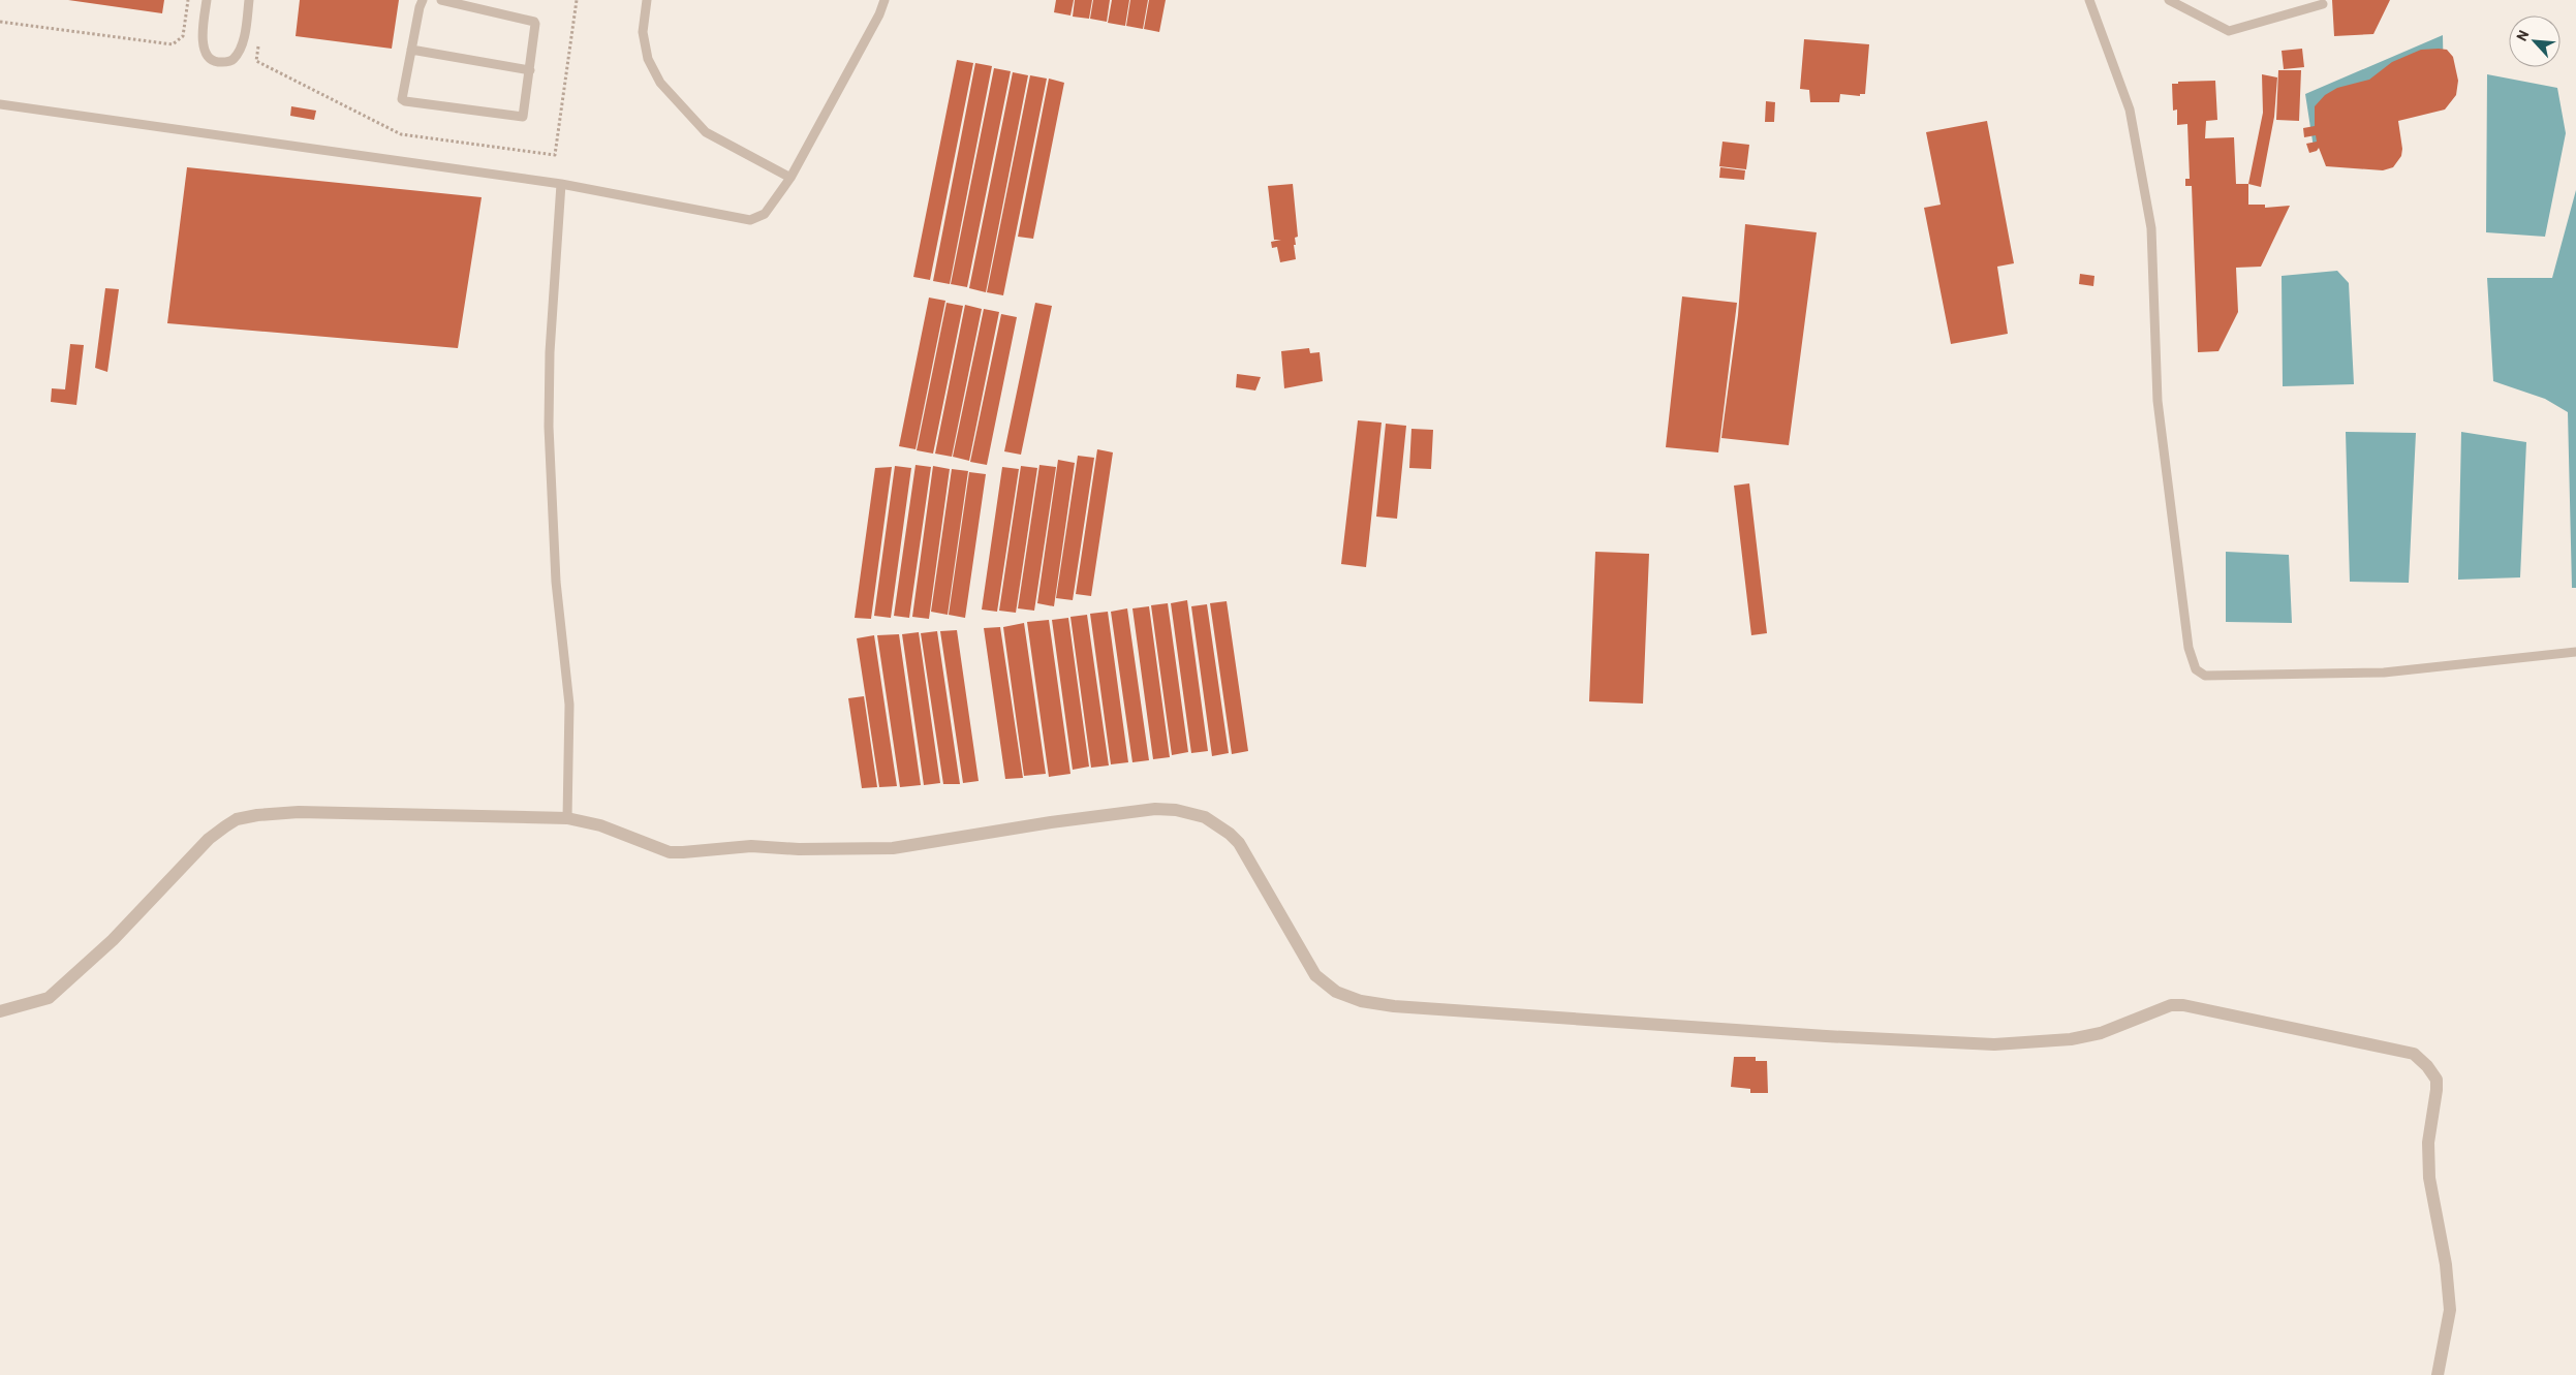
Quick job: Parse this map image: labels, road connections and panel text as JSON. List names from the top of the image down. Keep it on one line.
{"north":"top left"}
